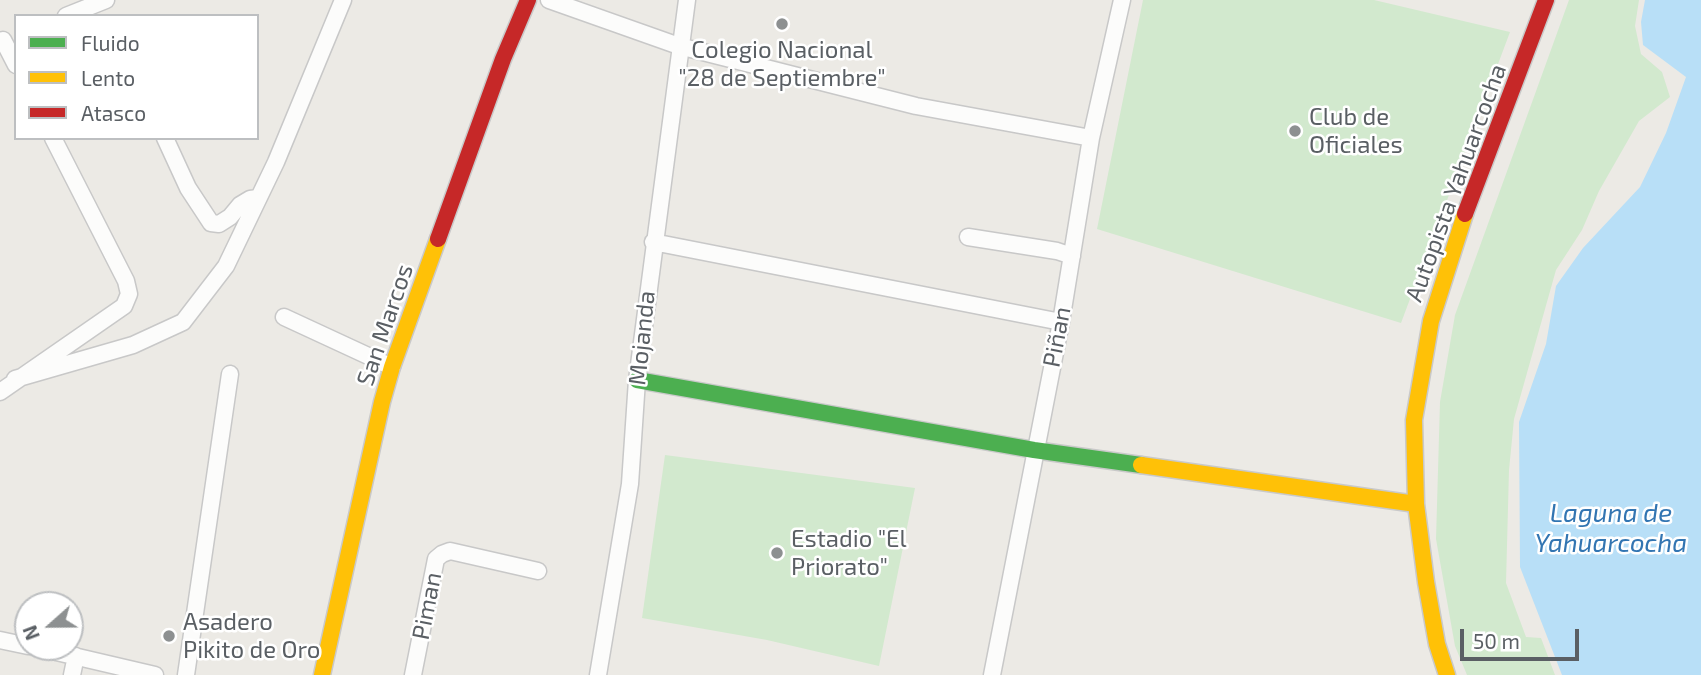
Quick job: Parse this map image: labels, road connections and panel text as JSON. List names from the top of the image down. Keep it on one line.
{"streets":{"street":["Autopista Yahuarcocha","San Marcos","Piñan","Mojanda","Piman"]},"water":["Laguna de Yahuarcocha"],"places":["Colegio Nacional \"28 de Septiembre\"","Club de Oficiales","Estadio \"El Priorato\"","Asadero Pikito de Oro"],"legend":["Fluido","Lento","Atasco"],"scale_bar":"50 m","north":"left"}
